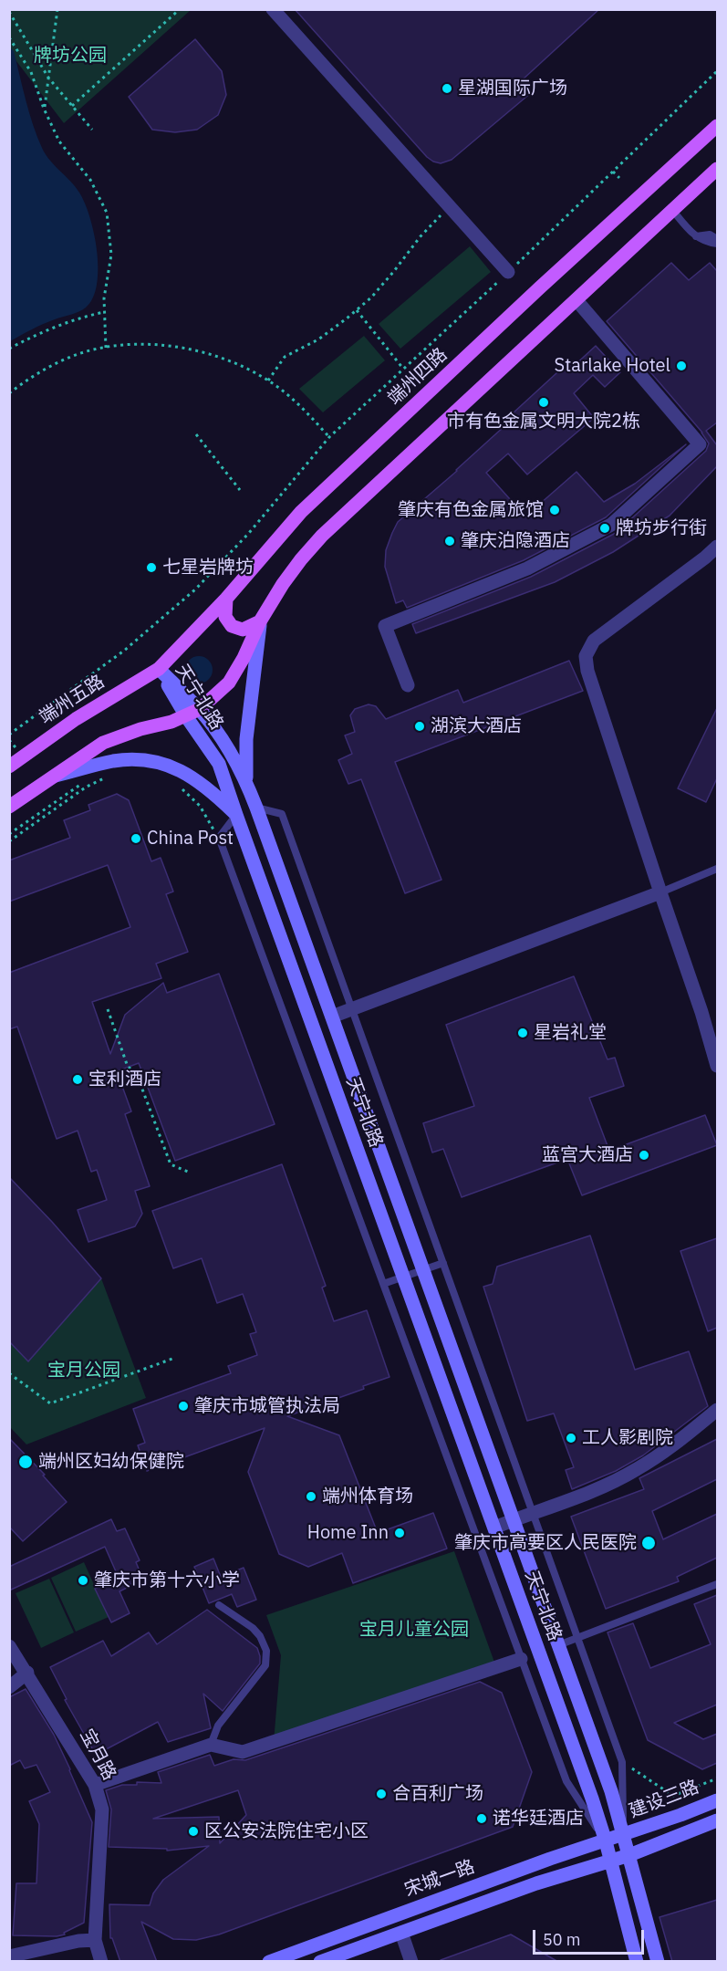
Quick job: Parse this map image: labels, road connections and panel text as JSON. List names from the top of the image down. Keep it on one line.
{"streets":{"main road":["端州四路","天宁北路","端州五路","建设三路","宋城一路"],"street":["宝月路"]},"crossings":[["端州四路","天宁北路"],["端州四路","端州五路"],["天宁北路","端州五路"],["天宁北路","建设三路"],["天宁北路","宋城一路"],["建设三路","宋城一路"]],"parks":["牌坊公园","宝月公园","宝月儿童公园"],"places":["星湖国际广场","Starlake Hotel","市有色金属文明大院2栋","肇庆有色金属旅馆","牌坊步行街","肇庆泊隐酒店","七星岩牌坊","湖滨大酒店","China Post","星岩礼堂","宝利酒店","蓝宫大酒店","肇庆市城管执法局","工人影剧院","端州区妇幼保健院","端州体育场","Home Inn","肇庆市高要区人民医院","肇庆市第十六小学","合百利广场","诺华廷酒店","区公安法院住宅小区"],"scale_bar":"50 m"}
